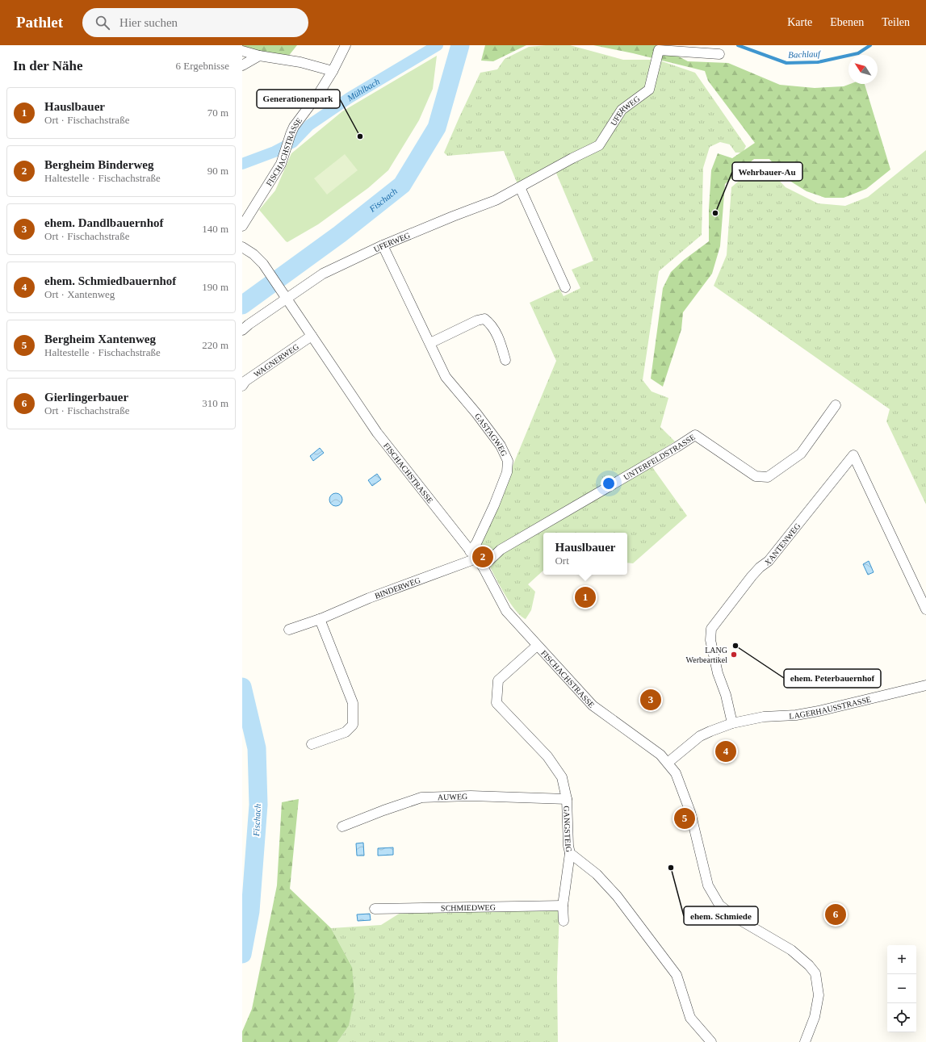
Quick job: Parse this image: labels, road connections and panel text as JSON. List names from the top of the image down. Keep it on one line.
{"streets":{"street":["UFERWEG","FISCHACHSTRASSE","WAGNERWEG","GASTAGWEG","UNTERFELDSTRASSE","XANTENWEG","BINDERWEG","LAGERHAUSSTRASSE","AUWEG","GANGSTEIG","SCHMIEDWEG"]},"crossings":[["UFERWEG","FISCHACHSTRASSE"],["UFERWEG","GASTAGWEG"],["FISCHACHSTRASSE","WAGNERWEG"],["FISCHACHSTRASSE","GASTAGWEG"],["FISCHACHSTRASSE","UNTERFELDSTRASSE"],["FISCHACHSTRASSE","BINDERWEG"],["FISCHACHSTRASSE","GANGSTEIG"],["XANTENWEG","LAGERHAUSSTRASSE"],["AUWEG","GANGSTEIG"]],"water":["Bachlauf","Mühlbach","Fischach"],"places":["Generationenpark","Wehrbauer-Au","ehem. Peterbauernhof","LANG Werbeartikel","ehem. Schmiede"],"north":"top left","page":{"header":"Pathlet","search":"Hier suchen","nav":["Karte","Ebenen","Teilen"],"heading":["In der Nähe","6 Ergebnisse"],"list":[{"mark":"1","name":"Hauslbauer","note":"Ort · Fischachstraße","value":"70 m"},{"mark":"2","name":"Bergheim Binderweg","note":"Haltestelle · Fischachstraße","value":"90 m"},{"mark":"3","name":"ehem. Dandlbauernhof","note":"Ort · Fischachstraße","value":"140 m"},{"mark":"4","name":"ehem. Schmiedbauernhof","note":"Ort · Xantenweg","value":"190 m"},{"mark":"5","name":"Bergheim Xantenweg","note":"Haltestelle · Fischachstraße","value":"220 m"},{"mark":"6","name":"Gierlingerbauer","note":"Ort · Fischachstraße","value":"310 m"}],"popup":["Hauslbauer","Ort"],"pins":["2","1","3","4","5","6"],"map_buttons":["+","−"]}}
